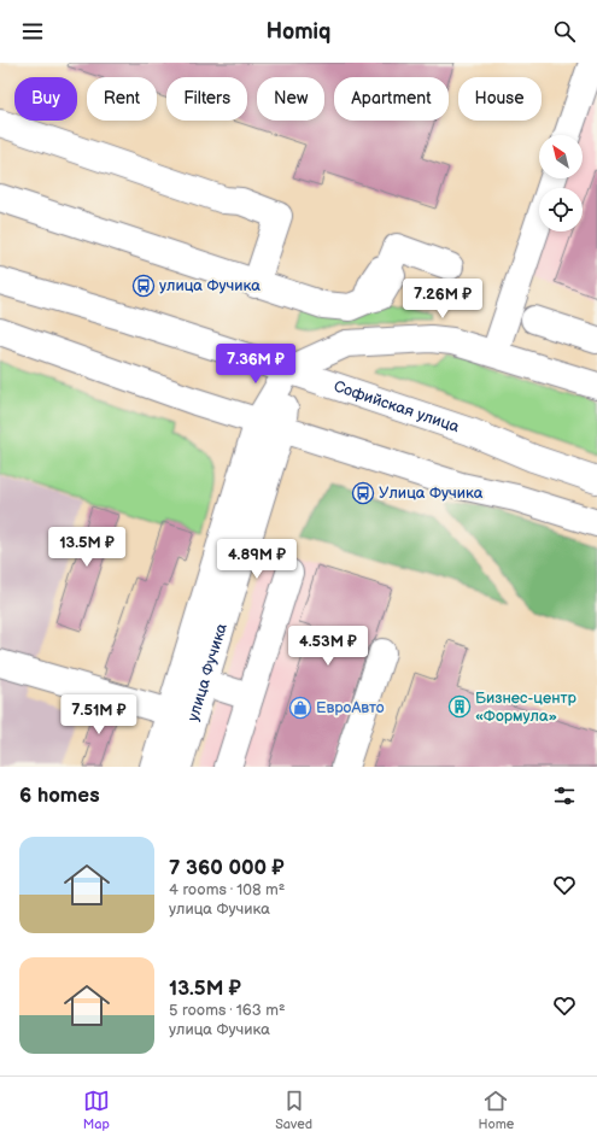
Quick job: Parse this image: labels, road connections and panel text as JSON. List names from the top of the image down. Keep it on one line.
{"streets":{"street":["Софийская улица","улица Фучика"]},"crossings":[["Софийская улица","улица Фучика"]],"places":{"bus stop":["улица Фучика","Улица Фучика"],"building":["Бизнес-центр «Формула»"],"shop":["ЕвроАвто"]},"north":"top left","page":{"header":"Homiq","chip":["Buy","Rent","Filters","New","Apartment","House"],"price":["7.26M ₽","7.36M ₽","13.5M ₽","4.89M ₽","4.53M ₽","7.51M ₽"],"heading":"6 homes","list":[{"name":"7 360 000 ₽","note":"4 rooms · 108 m² · улица Фучика"},{"name":"13.5M ₽","note":"5 rooms · 163 m² · улица Фучика"}],"tabs":["Map","Saved","Home"]}}
